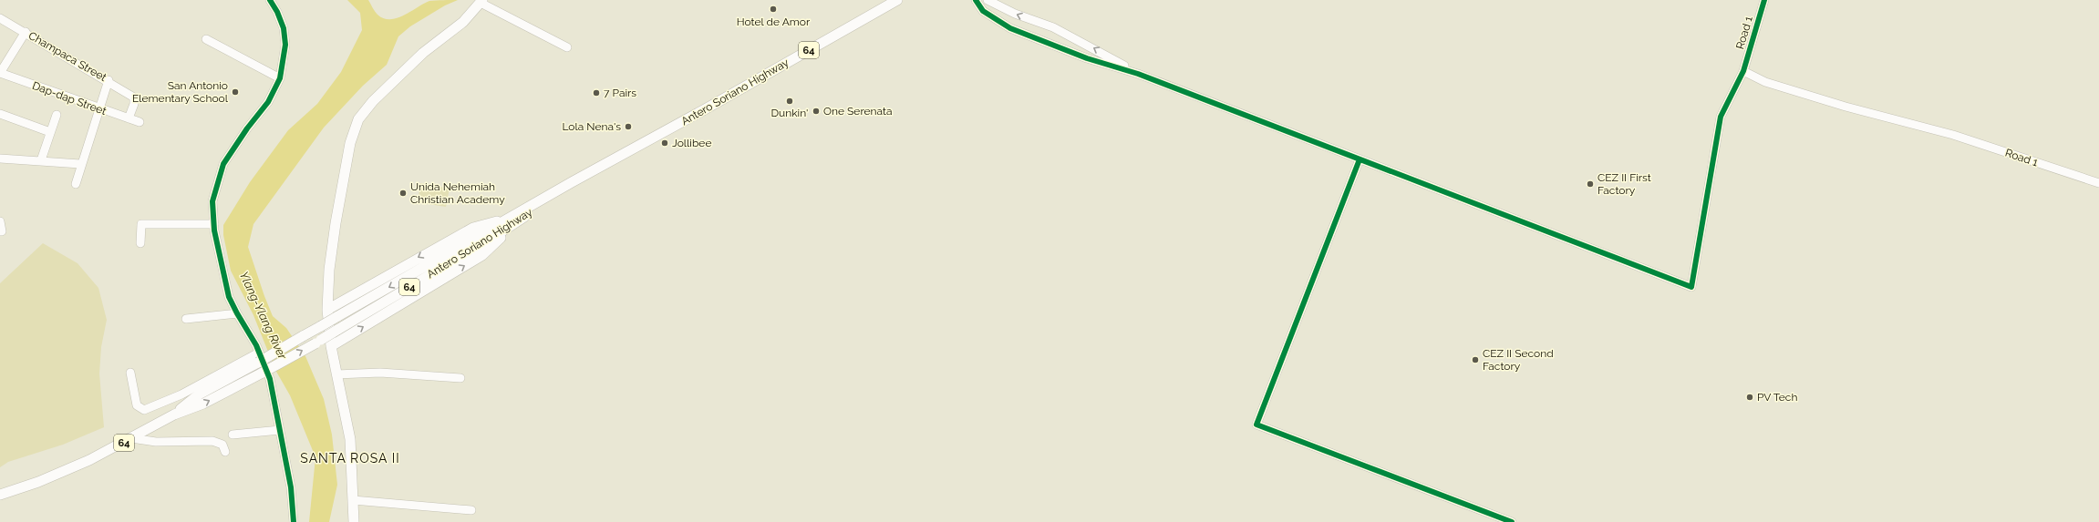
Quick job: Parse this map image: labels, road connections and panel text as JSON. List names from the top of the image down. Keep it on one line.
{"streets":{"main road":["64","Antero Soriano Highway"],"street":["Road 1","Champaca Street","Dap-dap Street"]},"crossings":[["Champaca Street","Dap-dap Street"]],"districts":["SANTA ROSA II"],"water":["Ylang-Ylang River"],"places":["Hotel de Amor","San Antonio Elementary School","7 Pairs","Dunkin'","One Serenata","Lola Nena's","Jollibee","CEZ II First Factory","Unida Nehemiah Christian Academy","CEZ II Second Factory","PV Tech"]}
